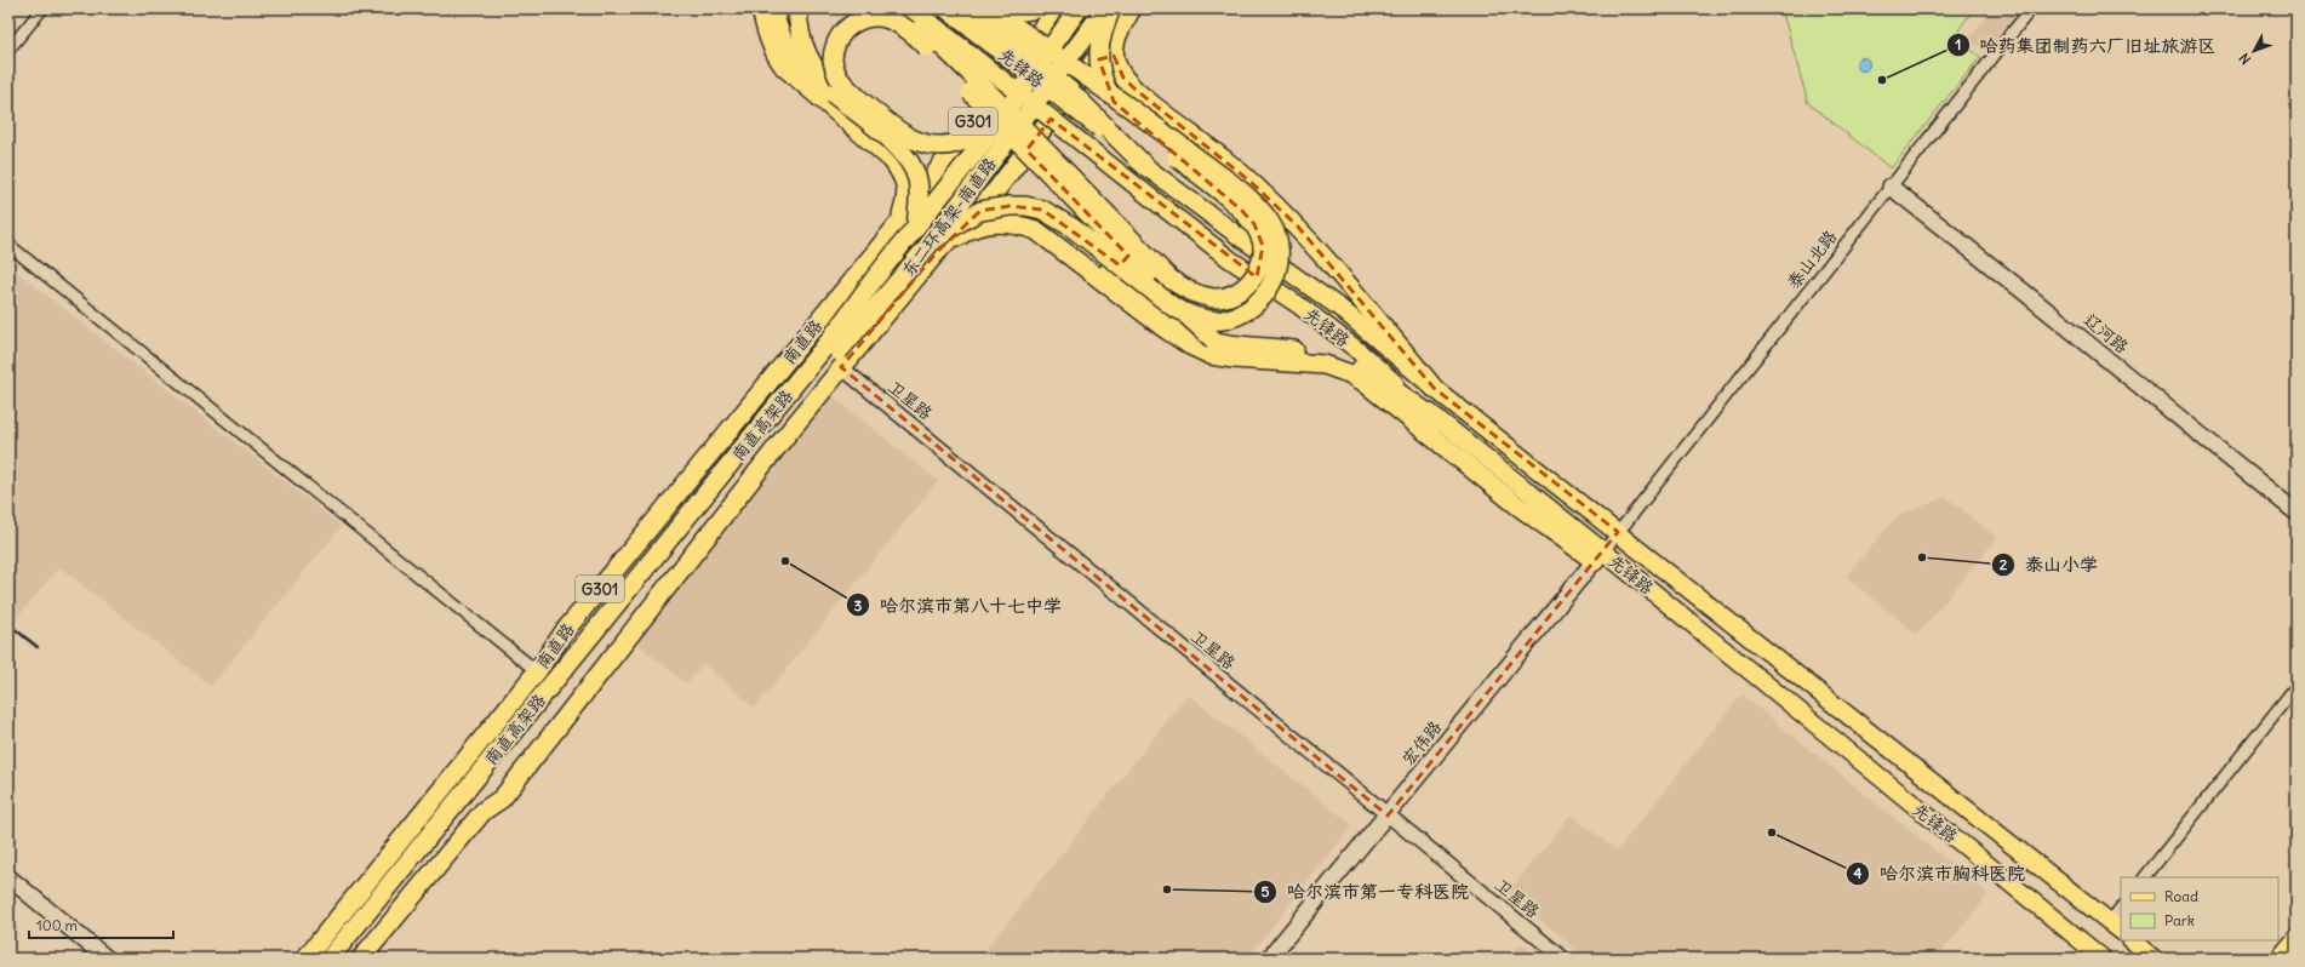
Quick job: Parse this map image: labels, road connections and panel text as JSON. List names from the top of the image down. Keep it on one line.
{"streets":{"highway":["G301","东二环高架-南直路","南直路","南直高架路"],"main road":["先锋路","辽河路","宏伟路"],"street":["泰山北路","卫星路"]},"crossings":[["先锋路","泰山北路"],["先锋路","宏伟路"],["G301","东二环高架-南直路"],["G301","南直路"],["G301","卫星路"],["G301","南直高架路"],["东二环高架-南直路","南直路"],["东二环高架-南直路","卫星路"],["东二环高架-南直路","南直高架路"],["泰山北路","辽河路"],["泰山北路","宏伟路"],["卫星路","南直高架路"],["卫星路","宏伟路"]],"places":["哈药集团制药六厂旧址旅游区","泰山小学","哈尔滨市第八十七中学","哈尔滨市胸科医院","哈尔滨市第一专科医院"],"legend":["Road","Park"],"scale_bar":"100 m","north":"bottom left"}
